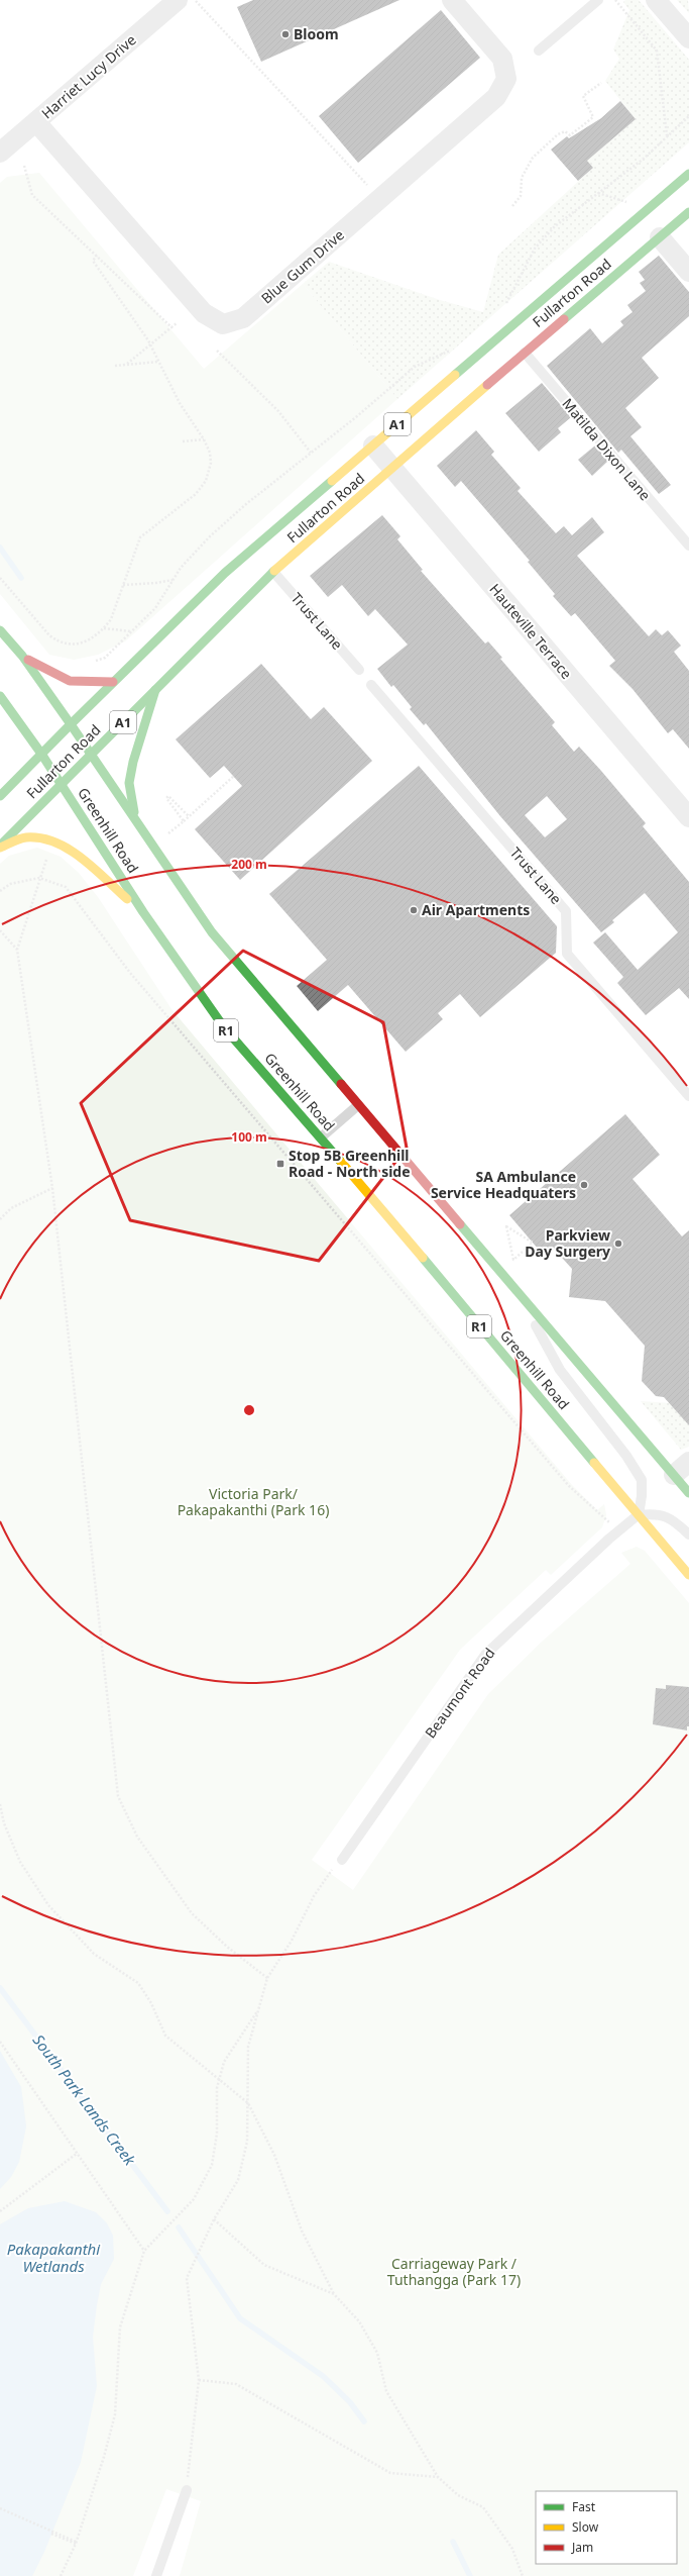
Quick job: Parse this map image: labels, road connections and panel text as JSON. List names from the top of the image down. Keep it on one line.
{"streets":{"main road":["Fullarton Road","A1","Greenhill Road","R1"],"street":["Harriet Lucy Drive","Blue Gum Drive","Hauteville Terrace"],"lane":["Matilda Dixon Lane","Trust Lane","Beaumont Road"]},"crossings":[["Harriet Lucy Drive","Blue Gum Drive"],["Fullarton Road","Matilda Dixon Lane"],["Fullarton Road","Trust Lane"],["Fullarton Road","Hauteville Terrace"],["Fullarton Road","Greenhill Road"],["Fullarton Road","R1"],["Greenhill Road","R1"],["Greenhill Road","Beaumont Road"]],"water":["South Park Lands Creek","Pakapakanthi Wetlands"],"parks":["Victoria Park/ Pakapakanthi (Park 16)","Carriageway Park / Tuthangga (Park 17)"],"places":{"other":["Bloom","Air Apartments","SA Ambulance Service Headquaters","Parkview Day Surgery"],"transit":["Stop 5B Greenhill Road - North side"]},"legend":["Fast","Slow","Jam"],"rings":["200 m","100 m"]}
